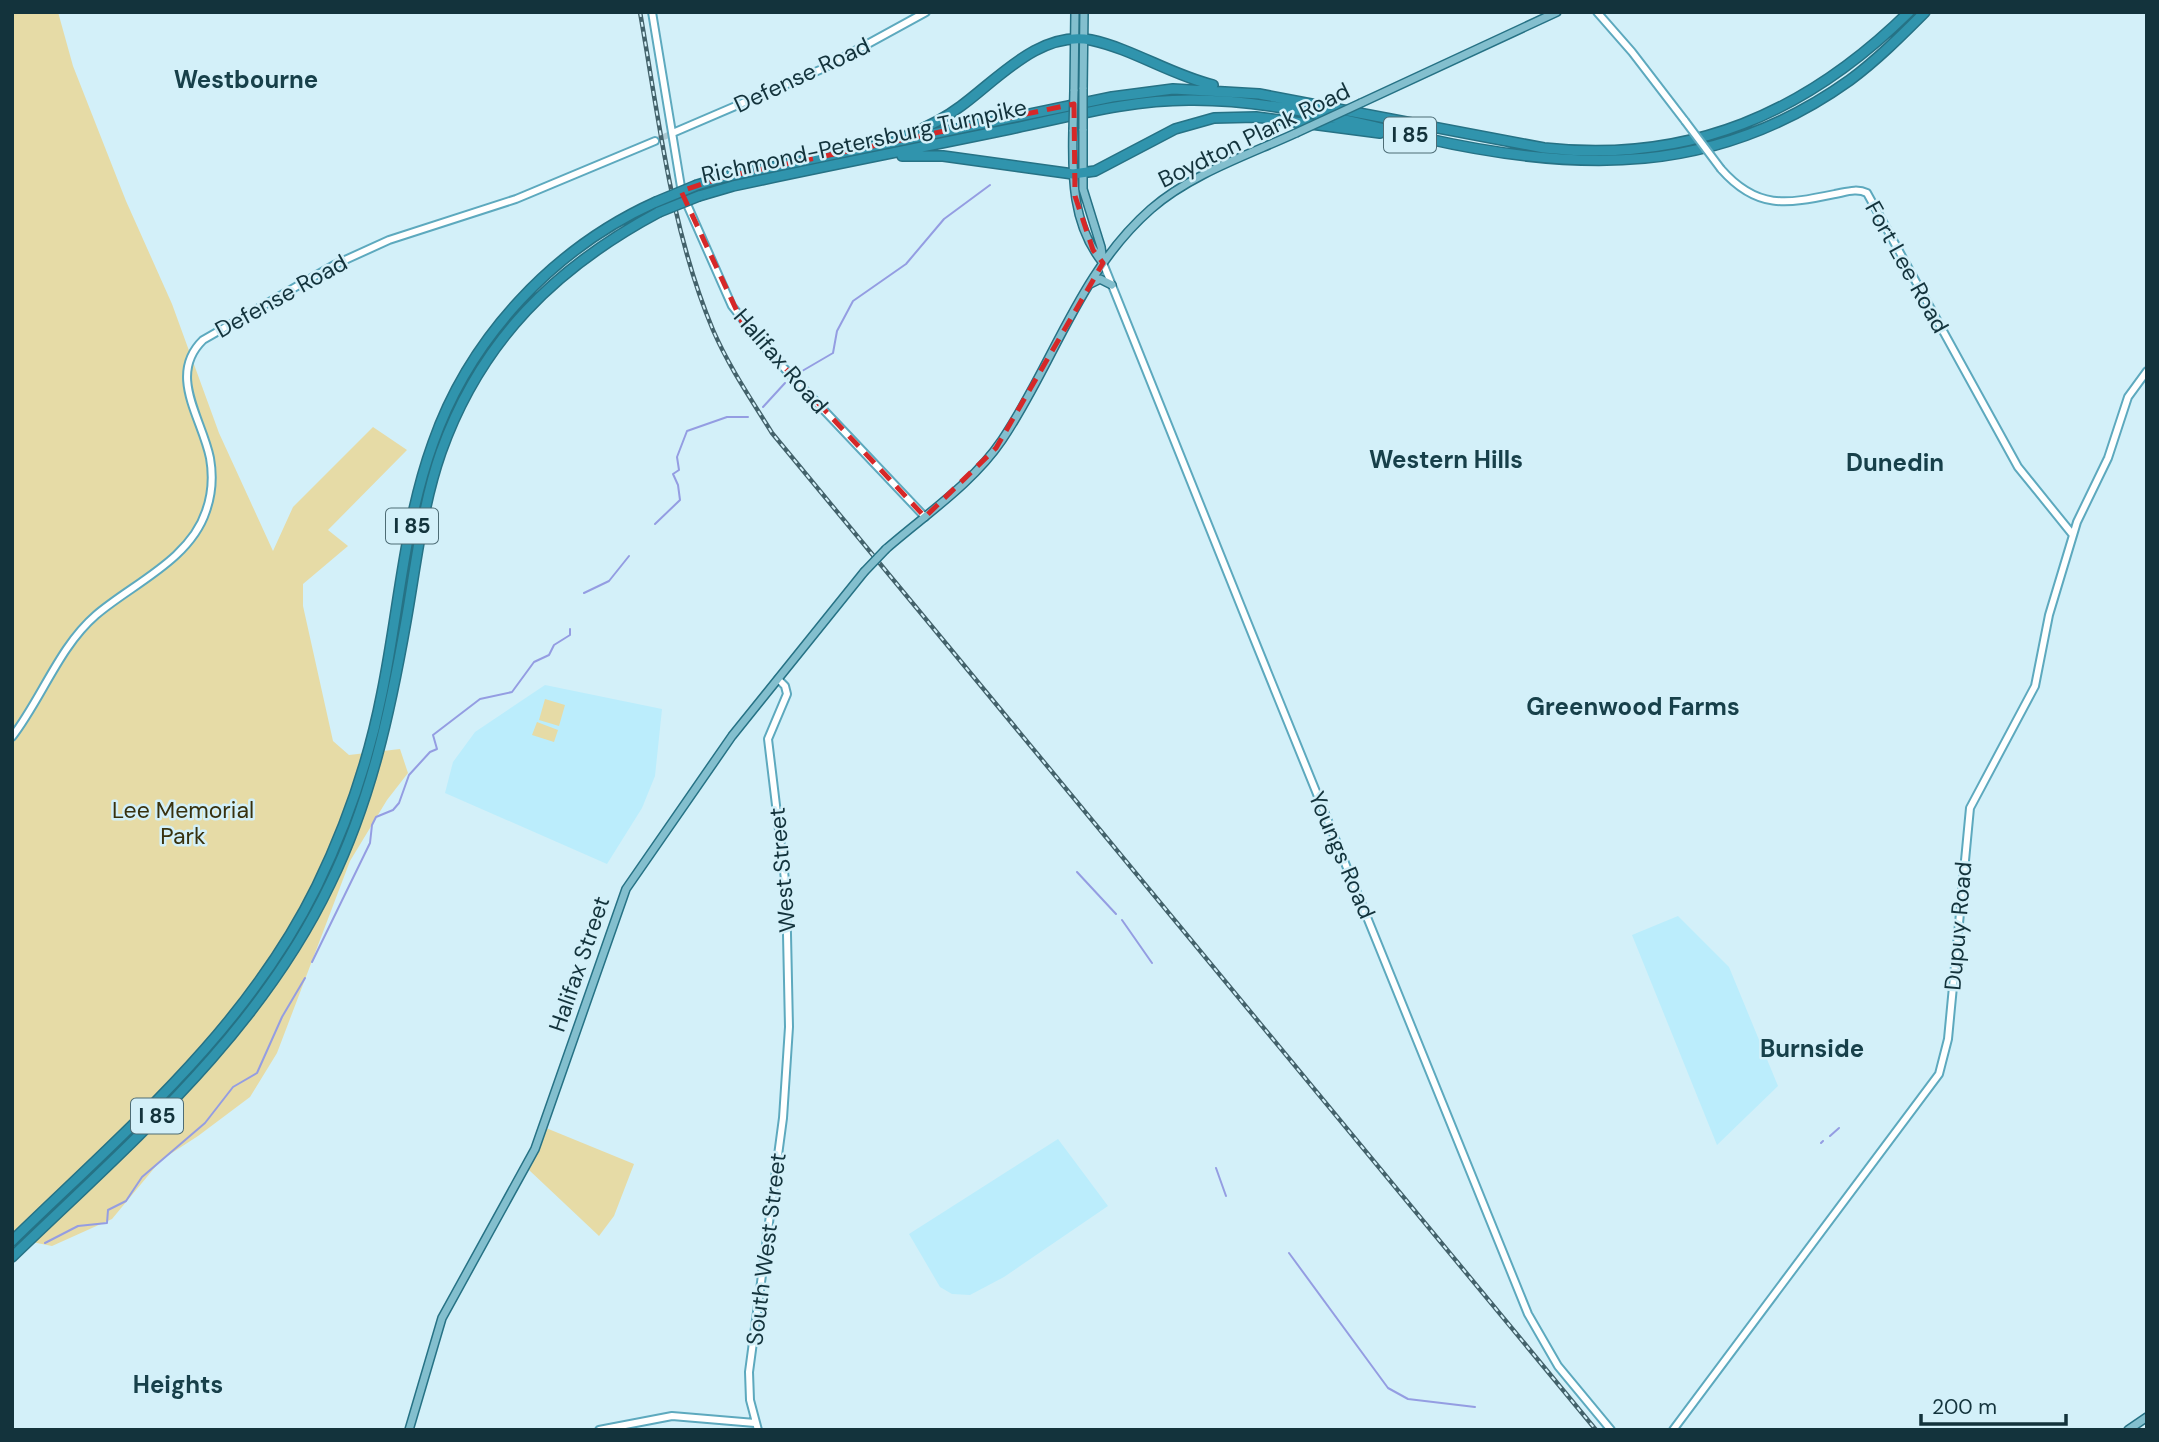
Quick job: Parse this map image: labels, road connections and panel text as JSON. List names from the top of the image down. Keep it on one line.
{"streets":{"highway":["I 85","Richmond-Petersburg Turnpike"],"main road":["Boydton Plank Road","Halifax Street"],"street":["Defense Road","Fort Lee Road","Halifax Road","Youngs Road","West Street","Dupuy Road","South West Street"]},"crossings":[["Boydton Plank Road","Halifax Road"],["Boydton Plank Road","Youngs Road"],["Boydton Plank Road","Halifax Street"],["Fort Lee Road","Dupuy Road"],["West Street","Halifax Street"],["West Street","South West Street"]],"districts":["Westbourne","Western Hills","Dunedin","Greenwood Farms","Burnside","Heights"],"parks":["Lee Memorial Park"],"scale_bar":"200 m"}
